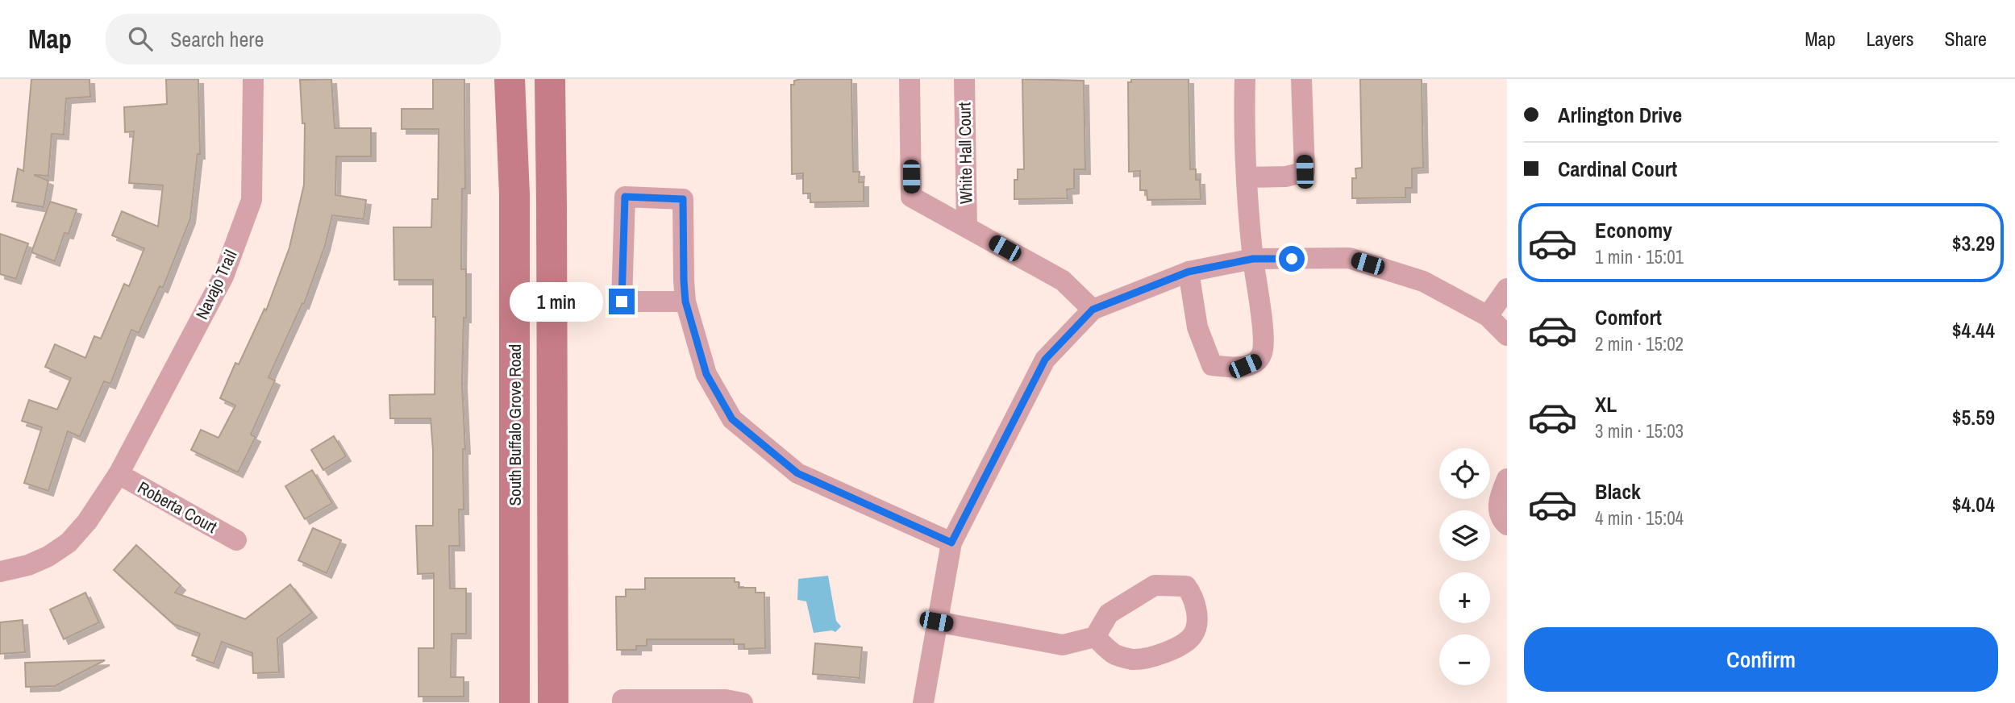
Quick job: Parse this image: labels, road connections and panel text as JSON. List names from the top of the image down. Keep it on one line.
{"streets":{"main road":["South Buffalo Grove Road"],"street":["White Hall Court","Navajo Trail","Roberta Court"]},"crossings":[["Navajo Trail","Roberta Court"]],"page":{"header":"Map","search":"Search here","nav":["Map","Layers","Share"],"banner":["Arlington Drive","Cardinal Court"],"list":[{"name":"Economy","note":"1 min · 15:01","value":"$3.29"},{"name":"Comfort","note":"2 min · 15:02","value":"$4.44"},{"name":"XL","note":"3 min · 15:03","value":"$5.59"},{"name":"Black","note":"4 min · 15:04","value":"$4.04"}],"bubble":"1 min","map_buttons":["+","−"],"buttons":"Confirm"}}
